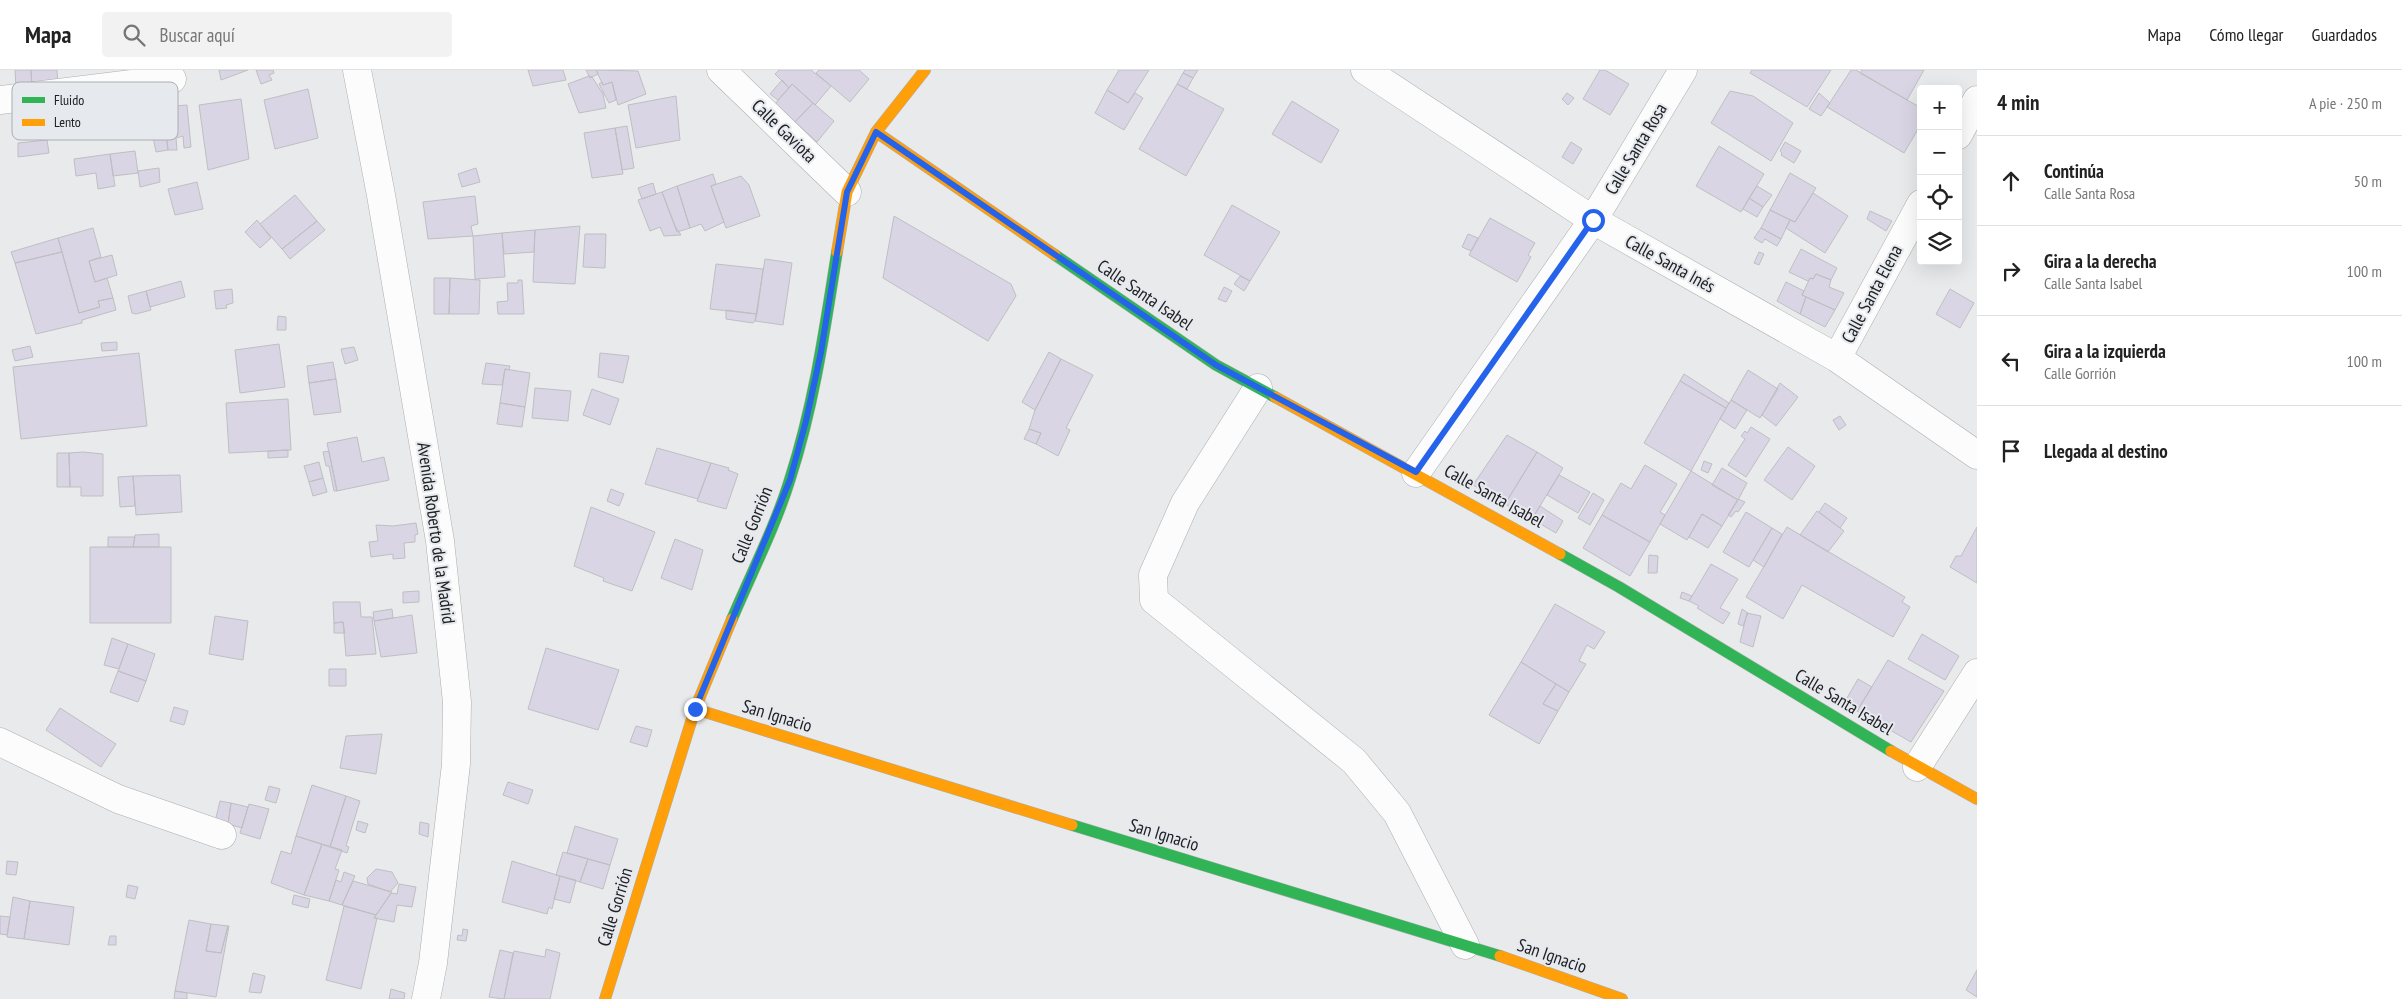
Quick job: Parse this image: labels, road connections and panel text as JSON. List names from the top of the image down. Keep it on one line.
{"streets":{"street":["Calle Gaviota","Calle Santa Rosa","Calle Santa Inés","Calle Santa Elena","Calle Santa Isabel","Calle Gorrión","Avenida Roberto de la Madrid","San Ignacio"]},"crossings":[["Calle Gaviota","Calle Gorrión"],["Calle Santa Rosa","Calle Santa Inés"],["Calle Santa Rosa","Calle Santa Isabel"],["Calle Santa Inés","Calle Santa Elena"],["Calle Santa Isabel","Calle Gorrión"],["Calle Gorrión","San Ignacio"]],"legend":["Fluido","Lento"],"page":{"header":"Mapa","search":"Buscar aquí","nav":["Mapa","Cómo llegar","Guardados"],"heading":["4 min","A pie · 250 m"],"map_buttons":["+","−"],"list":[["Continúa","Calle Santa Rosa","50 m"],["Gira a la derecha","Calle Santa Isabel","100 m"],["Gira a la izquierda","Calle Gorrión","100 m"],"Llegada al destino"]}}
